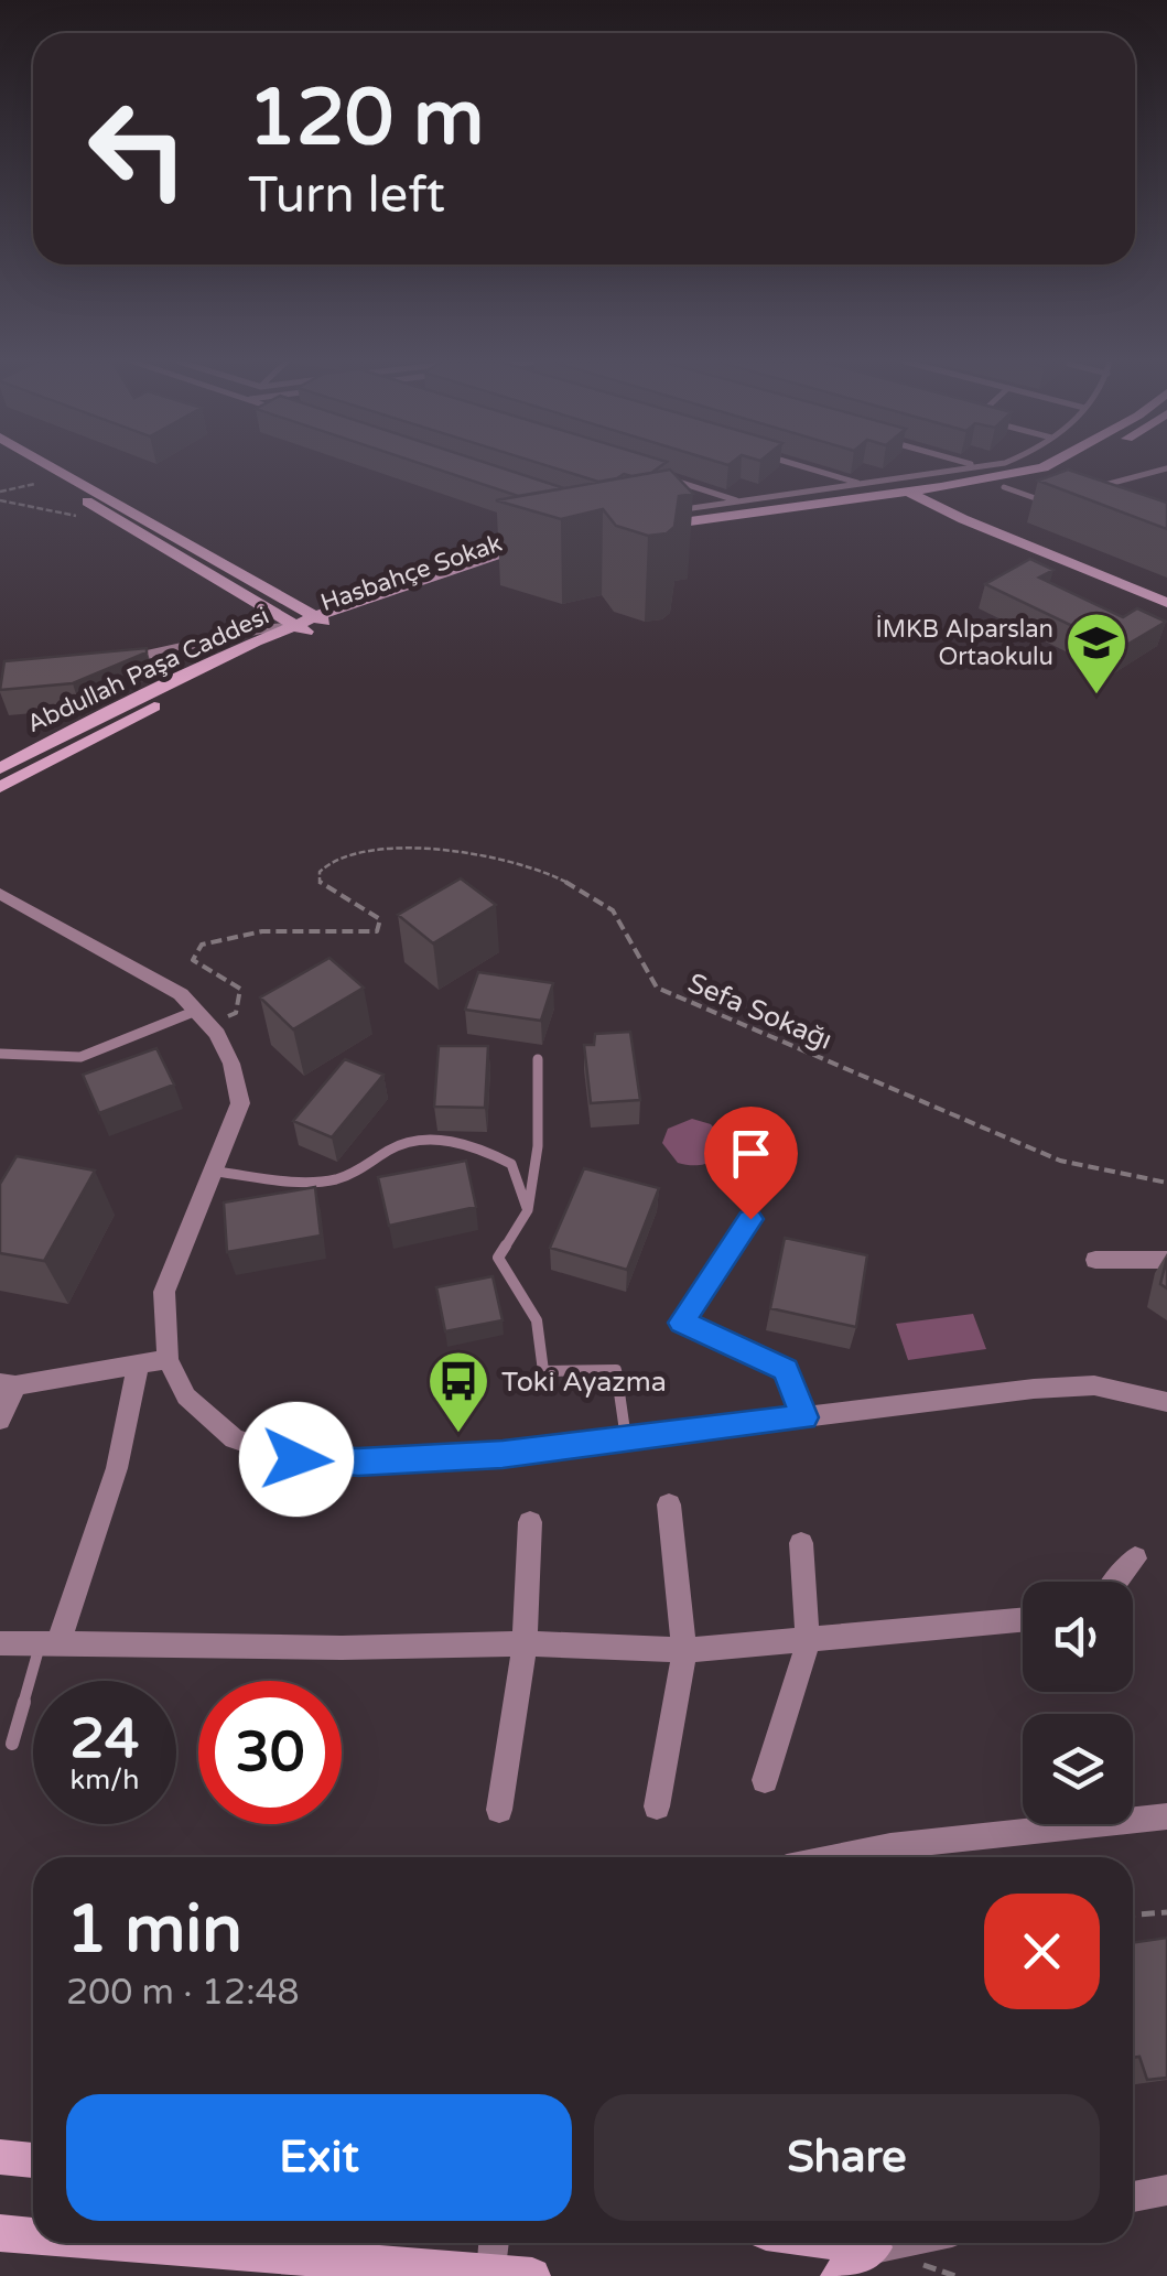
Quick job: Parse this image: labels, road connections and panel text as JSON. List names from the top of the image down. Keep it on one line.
{"streets":{"main road":["Hasbahçe Sokak","Abdullah Paşa Caddesi"],"path":["Sefa Sokağı"]},"crossings":[["Hasbahçe Sokak","Abdullah Paşa Caddesi"]],"places":{"school or university":["İMKB Alparslan Ortaokulu"],"bus stop":["Toki Ayazma"]},"page":{"turn":["120 m","Turn left"],"speed":"24 km/h","limit":"30","heading":["1 min","200 m · 12:48"],"buttons":["Exit","Share"]}}
